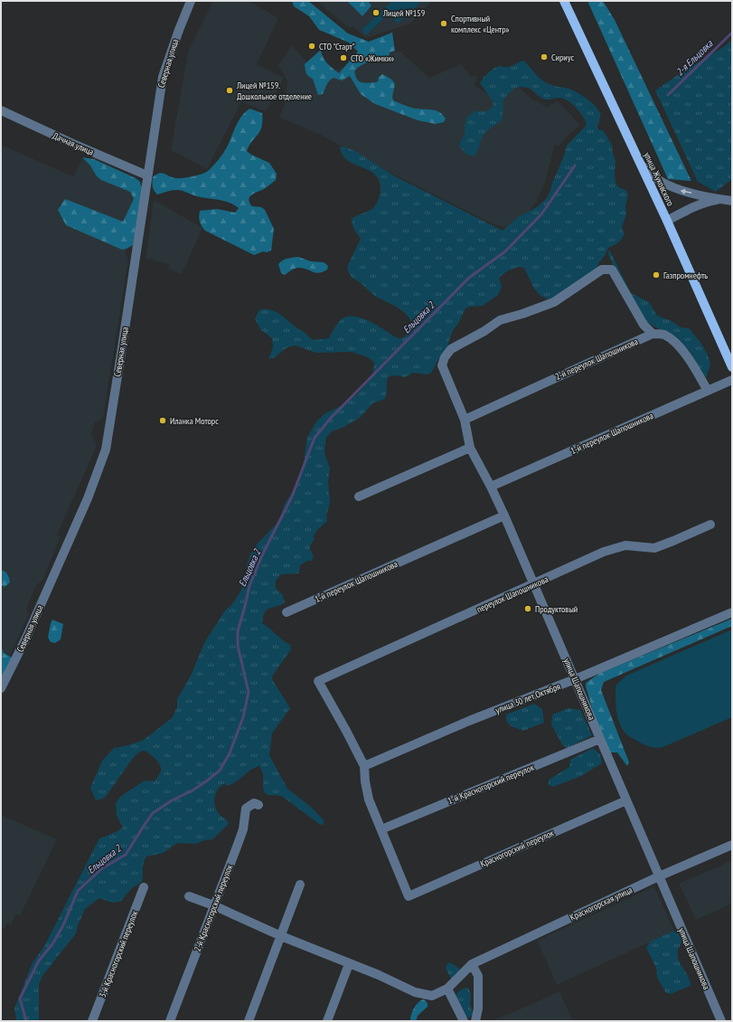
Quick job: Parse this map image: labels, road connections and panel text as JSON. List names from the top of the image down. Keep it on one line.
{"streets":{"main road":["улица Жуковского"],"street":["Северная улица","Дачная улица","2-й переулок Шапошникова","1-й переулок Шапошникова","переулок Шапошникова","улица Шапошникова","улица 30 лет Октября","1-й Красногорский переулок","Красногорский переулок","Красногорская улица","2-й Красногорский переулок","3-й Красногорский переулок"]},"crossings":[["Северная улица","Дачная улица"],["2-й переулок Шапошникова","улица Шапошникова"],["1-й переулок Шапошникова","улица Шапошникова"],["переулок Шапошникова","улица Шапошникова"],["переулок Шапошникова","улица 30 лет Октября"],["улица Шапошникова","улица 30 лет Октября"],["улица Шапошникова","1-й Красногорский переулок"],["улица Шапошникова","Красногорский переулок"],["улица Шапошникова","Красногорская улица"],["1-й Красногорский переулок","Красногорский переулок"]],"water":["2-я Ельцовка","Ельцовка 2"],"places":["Лицей №159","Спортивный комплекс «Центр»","СТО \"Старт\"","Сириус","СТО «Жимки»","Лицей №159. Дошкольное отделение","Газпромнефть","Иланка Моторс","Продуктовый"]}
